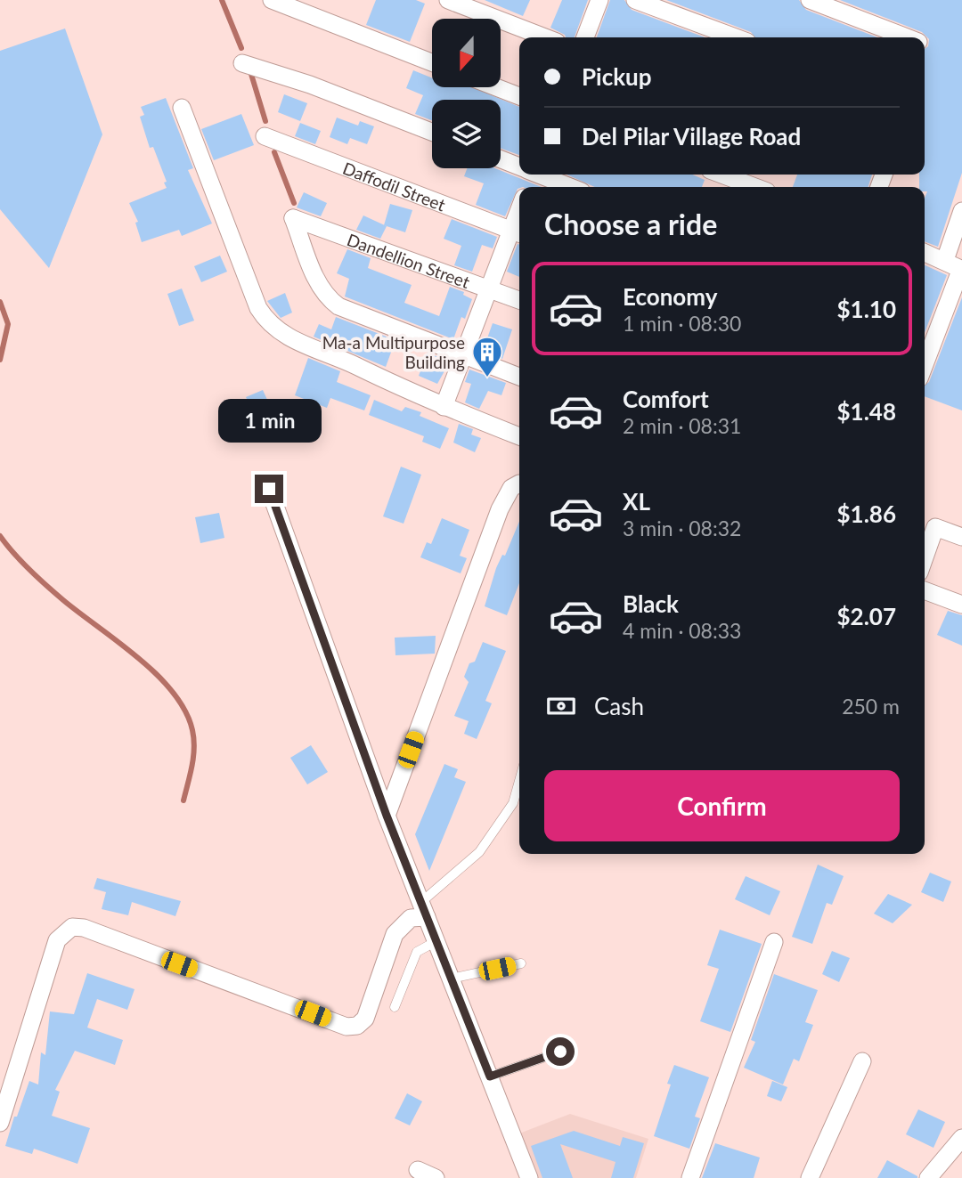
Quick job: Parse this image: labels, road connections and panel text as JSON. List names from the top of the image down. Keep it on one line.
{"streets":{"street":["Daffodil Street","Dandellion Street"]},"places":{"building":["Ma-a Multipurpose Building"]},"north":"bottom","page":{"banner":["Pickup","Del Pilar Village Road"],"heading":"Choose a ride","list":[{"name":"Economy","note":"1 min · 08:30","value":"$1.10"},{"name":"Comfort","note":"2 min · 08:31","value":"$1.48"},{"name":"XL","note":"3 min · 08:32","value":"$1.86"},{"name":"Black","note":"4 min · 08:33","value":"$2.07"}],"bubble":"1 min","pay":["Cash","250 m"],"buttons":"Confirm"}}
